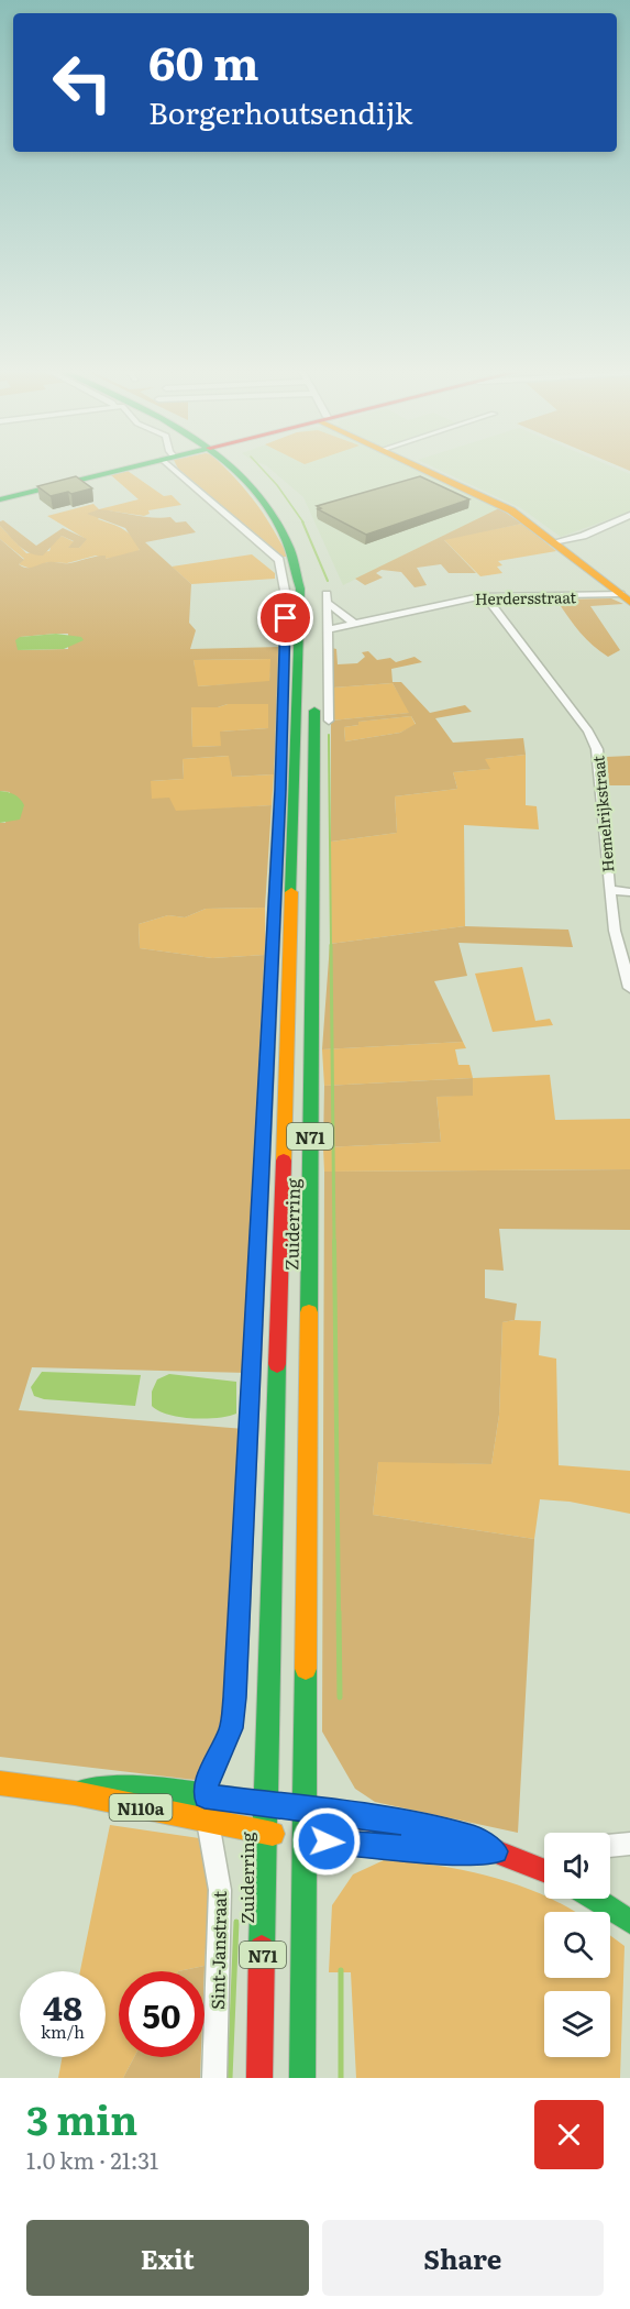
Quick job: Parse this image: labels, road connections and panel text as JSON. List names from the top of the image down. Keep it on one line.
{"streets":{"main road":["N71","Zuiderring","N110a"],"street":["Herdersstraat","Hemelrijkstraat","Sint-Janstraat"]},"crossings":[["Herdersstraat","Hemelrijkstraat"],["Zuiderring","N110a"],["N110a","Sint-Janstraat"]],"page":{"turn":["60 m","Borgerhoutsendijk"],"speed":"48 km/h","limit":"50","heading":["3 min","1.0 km · 21:31"],"buttons":["Exit","Share"]}}
